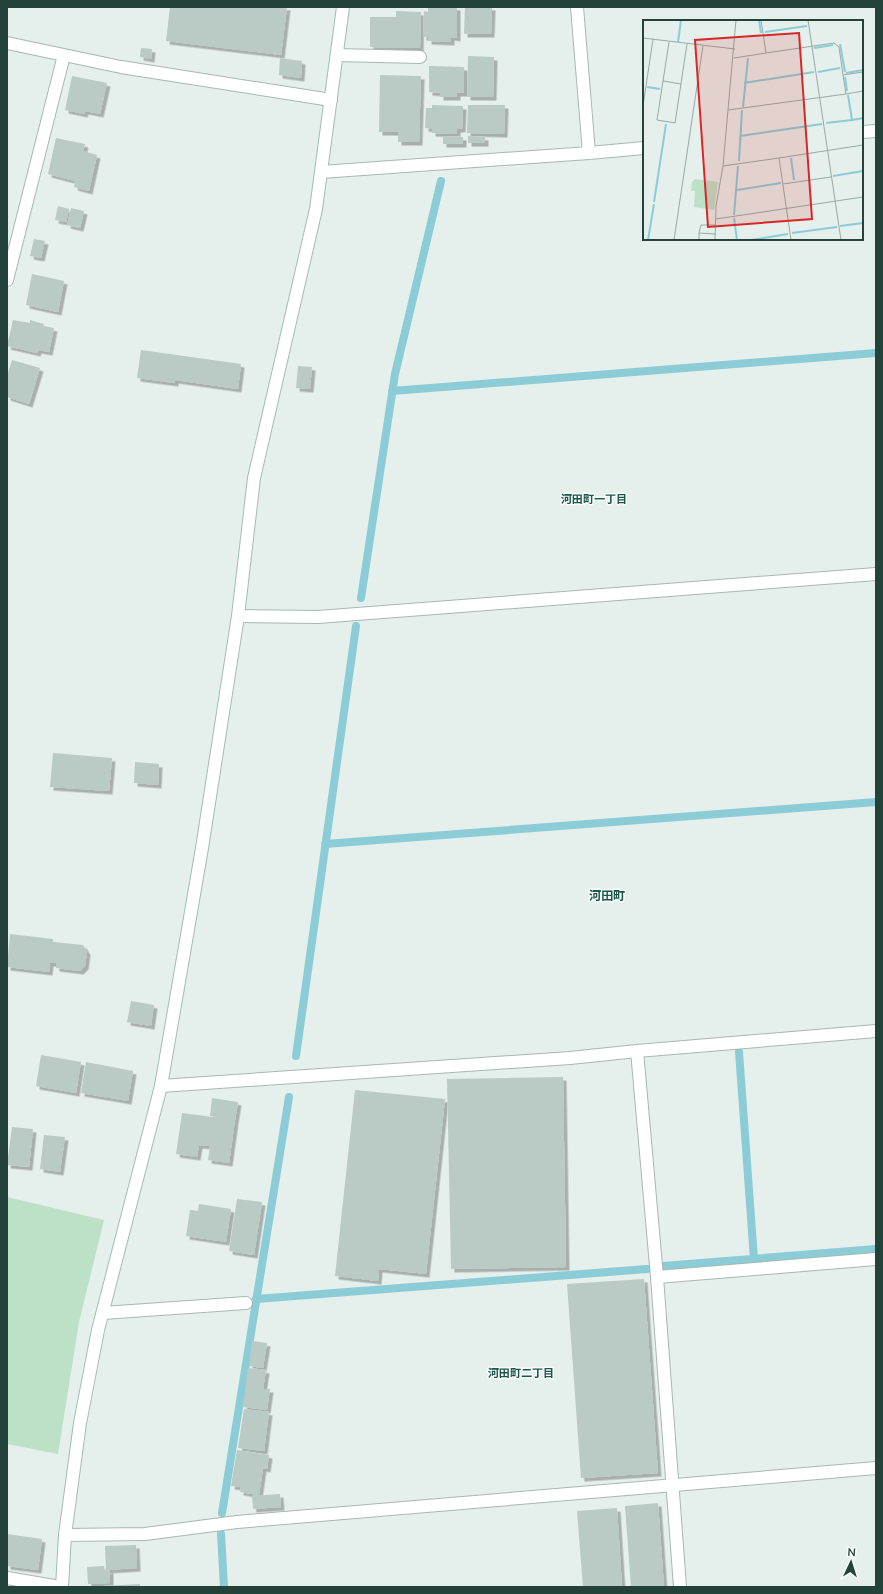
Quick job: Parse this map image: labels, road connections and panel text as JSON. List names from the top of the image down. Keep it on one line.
{"districts":["河田町一丁目","河田町","河田町二丁目"],"north":"top"}
